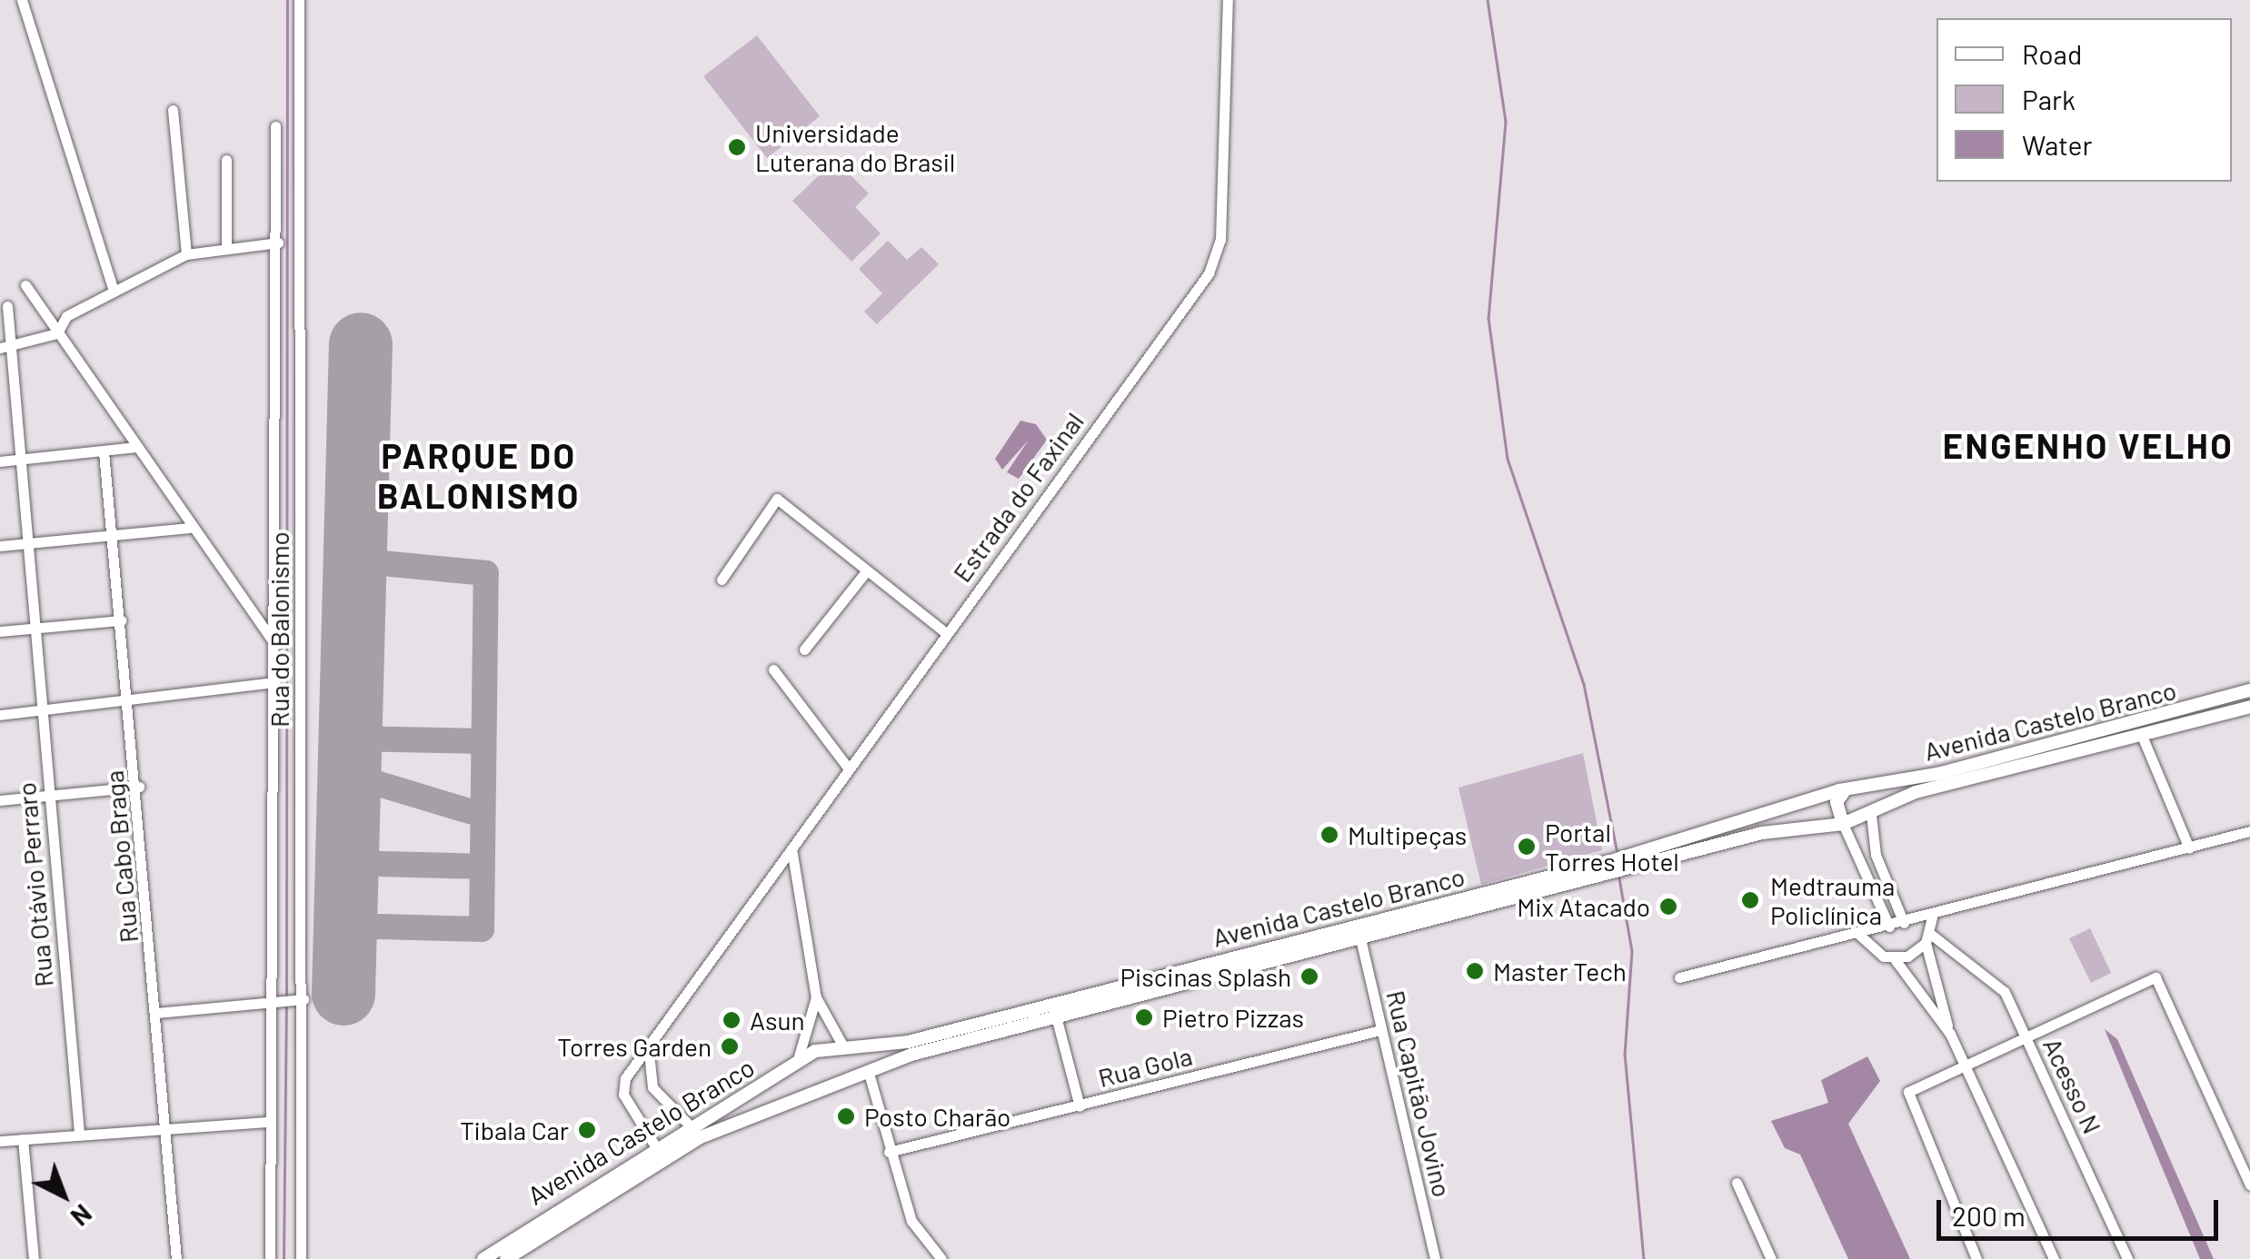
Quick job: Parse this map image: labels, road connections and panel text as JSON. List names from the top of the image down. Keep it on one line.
{"streets":{"main road":["Avenida Castelo Branco"],"street":["Estrada do Faxinal","Rua do Balonismo","Rua Cabo Braga","Rua Otávio Perraro","Rua Gola","Acesso N","Rua Capitão Jovino"]},"crossings":[["Estrada do Faxinal","Avenida Castelo Branco"],["Avenida Castelo Branco","Rua Gola"],["Avenida Castelo Branco","Rua Capitão Jovino"],["Rua Gola","Rua Capitão Jovino"]],"districts":["ENGENHO VELHO","PARQUE DO BALONISMO"],"places":["Universidade Luterana do Brasil","Multipeças","Portal Torres Hotel","Medtrauma Policlínica","Mix Atacado","Master Tech","Piscinas Splash","Pietro Pizzas","Asun","Torres Garden","Posto Charão","Tibala Car"],"legend":["Road","Park","Water"],"scale_bar":"200 m","north":"bottom right"}
